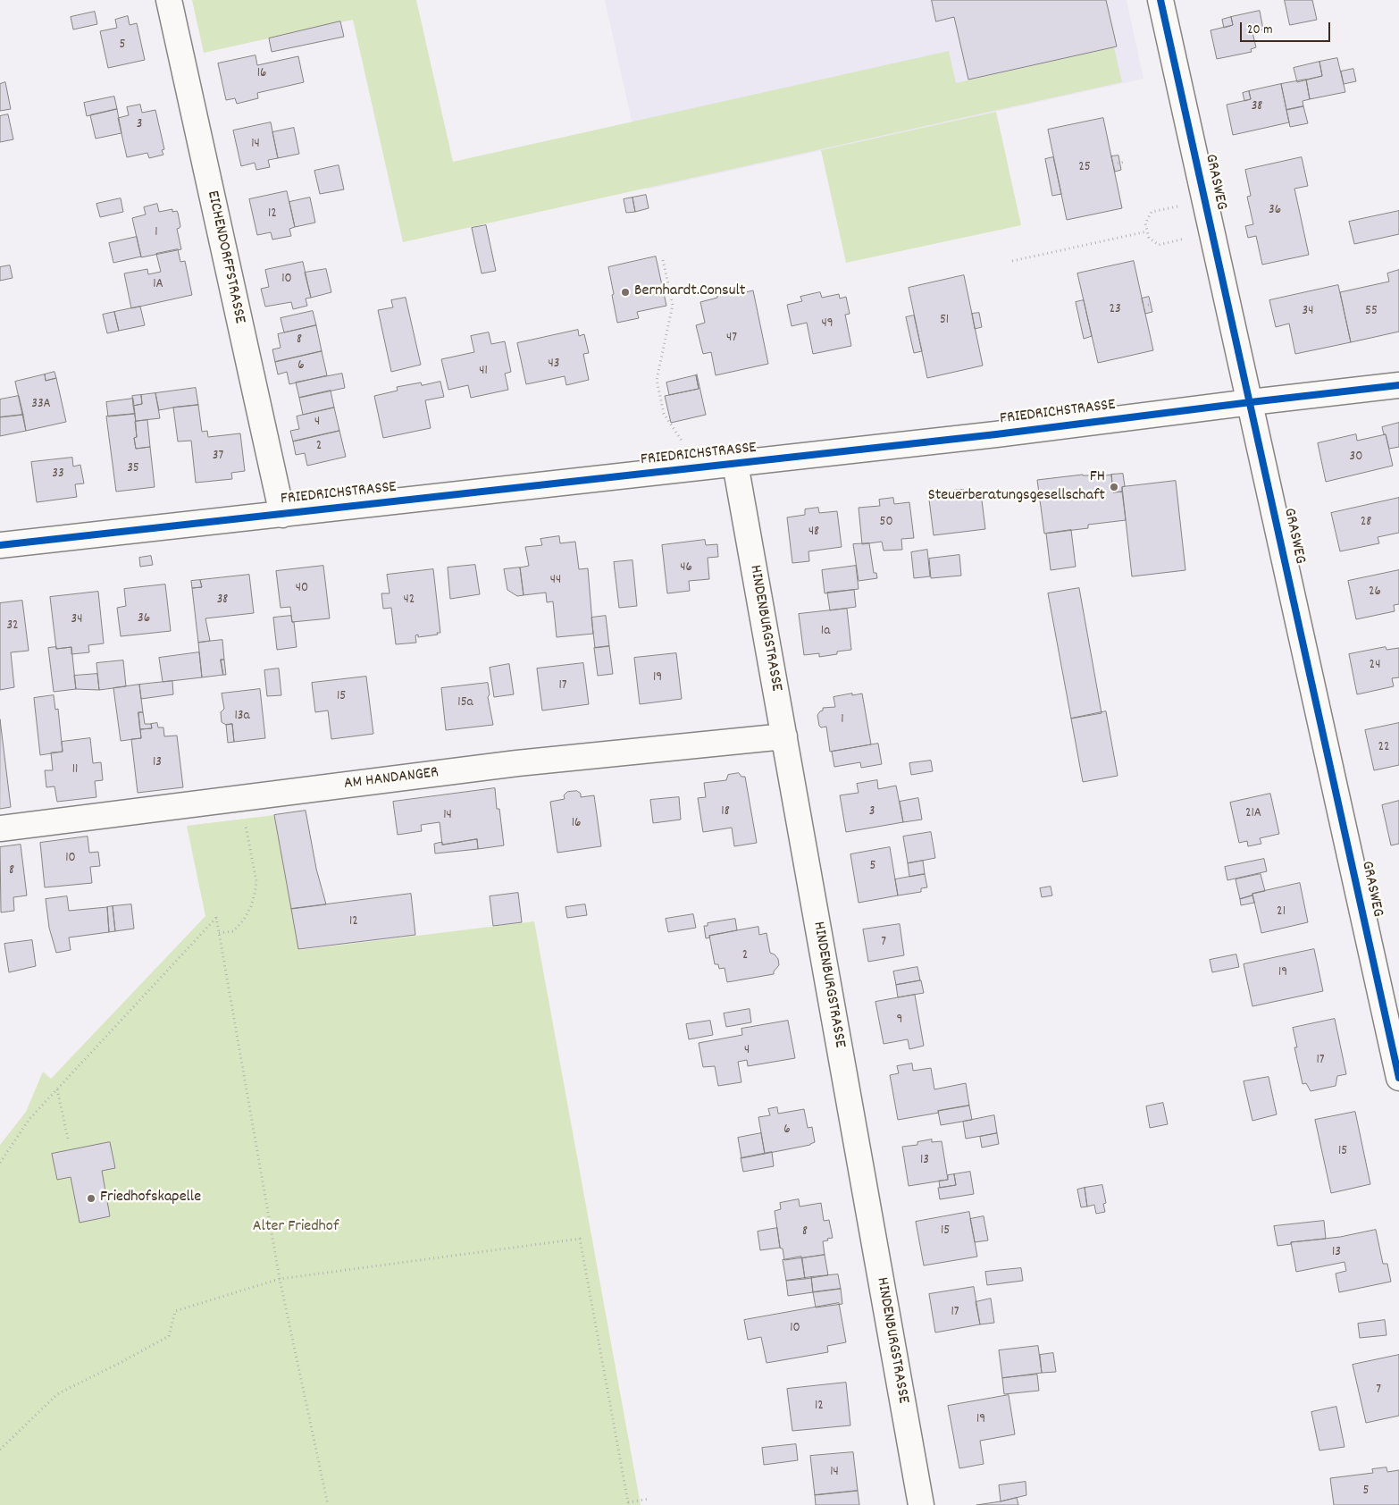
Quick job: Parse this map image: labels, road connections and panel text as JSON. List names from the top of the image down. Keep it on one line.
{"streets":{"street":["GRASWEG","EICHENDORFFSTRASSE","FRIEDRICHSTRASSE","HINDENBURGSTRASSE","AM HANDANGER"]},"crossings":[["GRASWEG","FRIEDRICHSTRASSE"],["EICHENDORFFSTRASSE","FRIEDRICHSTRASSE"],["FRIEDRICHSTRASSE","HINDENBURGSTRASSE"],["HINDENBURGSTRASSE","AM HANDANGER"]],"parks":["Alter Friedhof"],"places":["Bernhardt.Consult","FH Steuerberatungsgesellschaft","Friedhofskapelle"],"house_numbers":["5","16","38","3","14","25","36","12","1","10","1A","23","34","55","51","49","47","8","43","6","41","33A","4","2","37","30","35","33","50","28","48","46","44","40","26","38","42","36","34","32","1a","24","19","17","15","15a","13a","1","22","13","11","18","3","21A","14","16","10","5","8","21","12","7","2","19","9","4","17","6","15","13","15","8","13","17","10","7","12","19","14","5"],"scale_bar":"20 m"}
